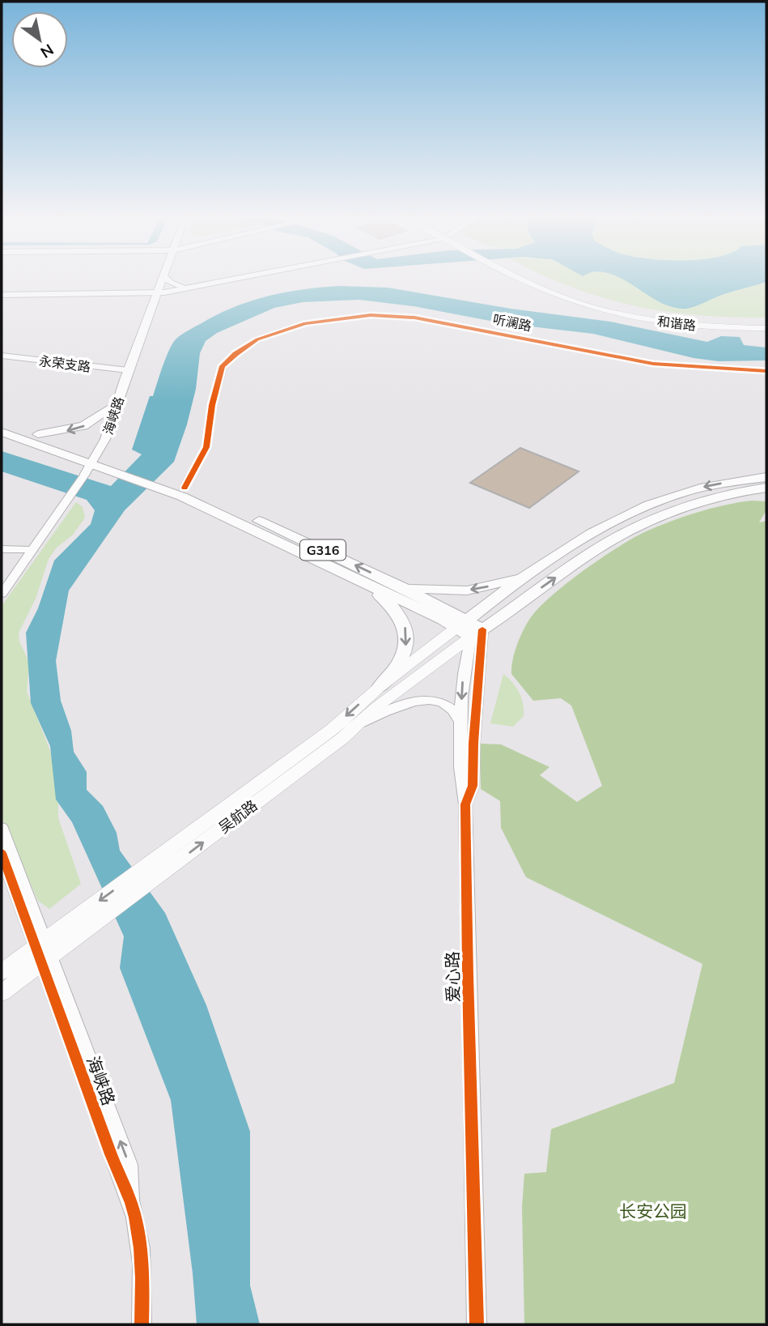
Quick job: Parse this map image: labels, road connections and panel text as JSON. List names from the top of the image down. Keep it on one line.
{"streets":{"highway":["G316"],"main road":["和谐路","海峡路","吴航路"],"street":["听澜路","永荣支路","爱心路"]},"crossings":[["听澜路","G316"],["永荣支路","海峡路"],["海峡路","G316"],["海峡路","吴航路"],["G316","吴航路"],["G316","爱心路"],["吴航路","爱心路"]],"parks":["长安公园"],"north":"bottom right"}
